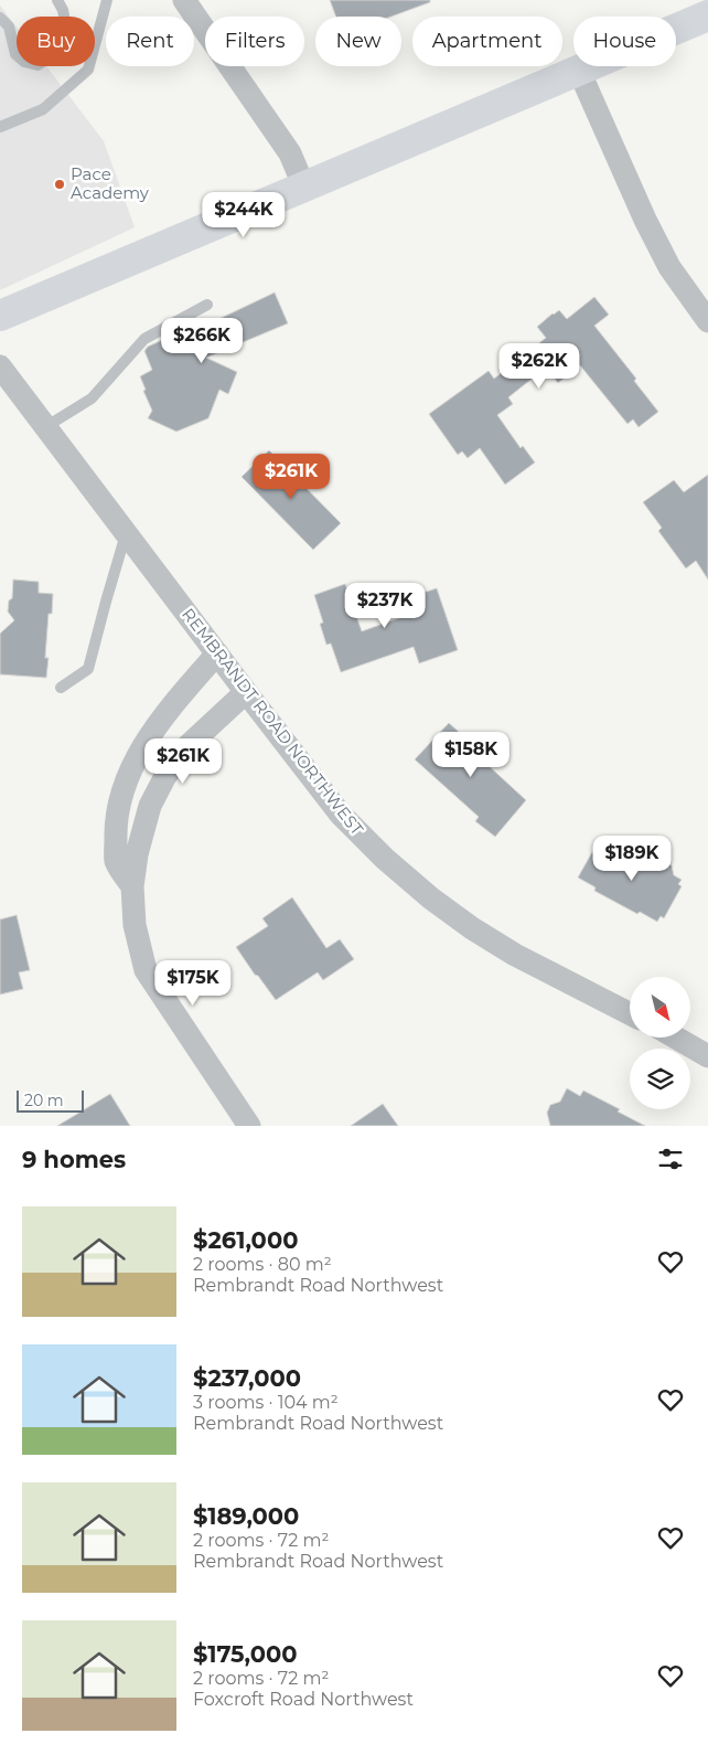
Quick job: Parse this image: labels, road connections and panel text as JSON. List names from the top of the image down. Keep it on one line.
{"streets":{"street":["REMBRANDT ROAD NORTHWEST"]},"places":["Pace Academy"],"scale_bar":"20 m","north":"bottom right","page":{"chip":["Buy","Rent","Filters","New","Apartment","House"],"price":["$244K","$266K","$262K","$261K","$237K","$158K","$261K","$189K","$175K"],"scale":"20 m","heading":"9 homes","list":[{"name":"$261,000","note":"2 rooms · 80 m² · Rembrandt Road Northwest"},{"name":"$237,000","note":"3 rooms · 104 m² · Rembrandt Road Northwest"},{"name":"$189,000","note":"2 rooms · 72 m² · Rembrandt Road Northwest"},{"name":"$175,000","note":"2 rooms · 72 m² · Foxcroft Road Northwest"}]}}
